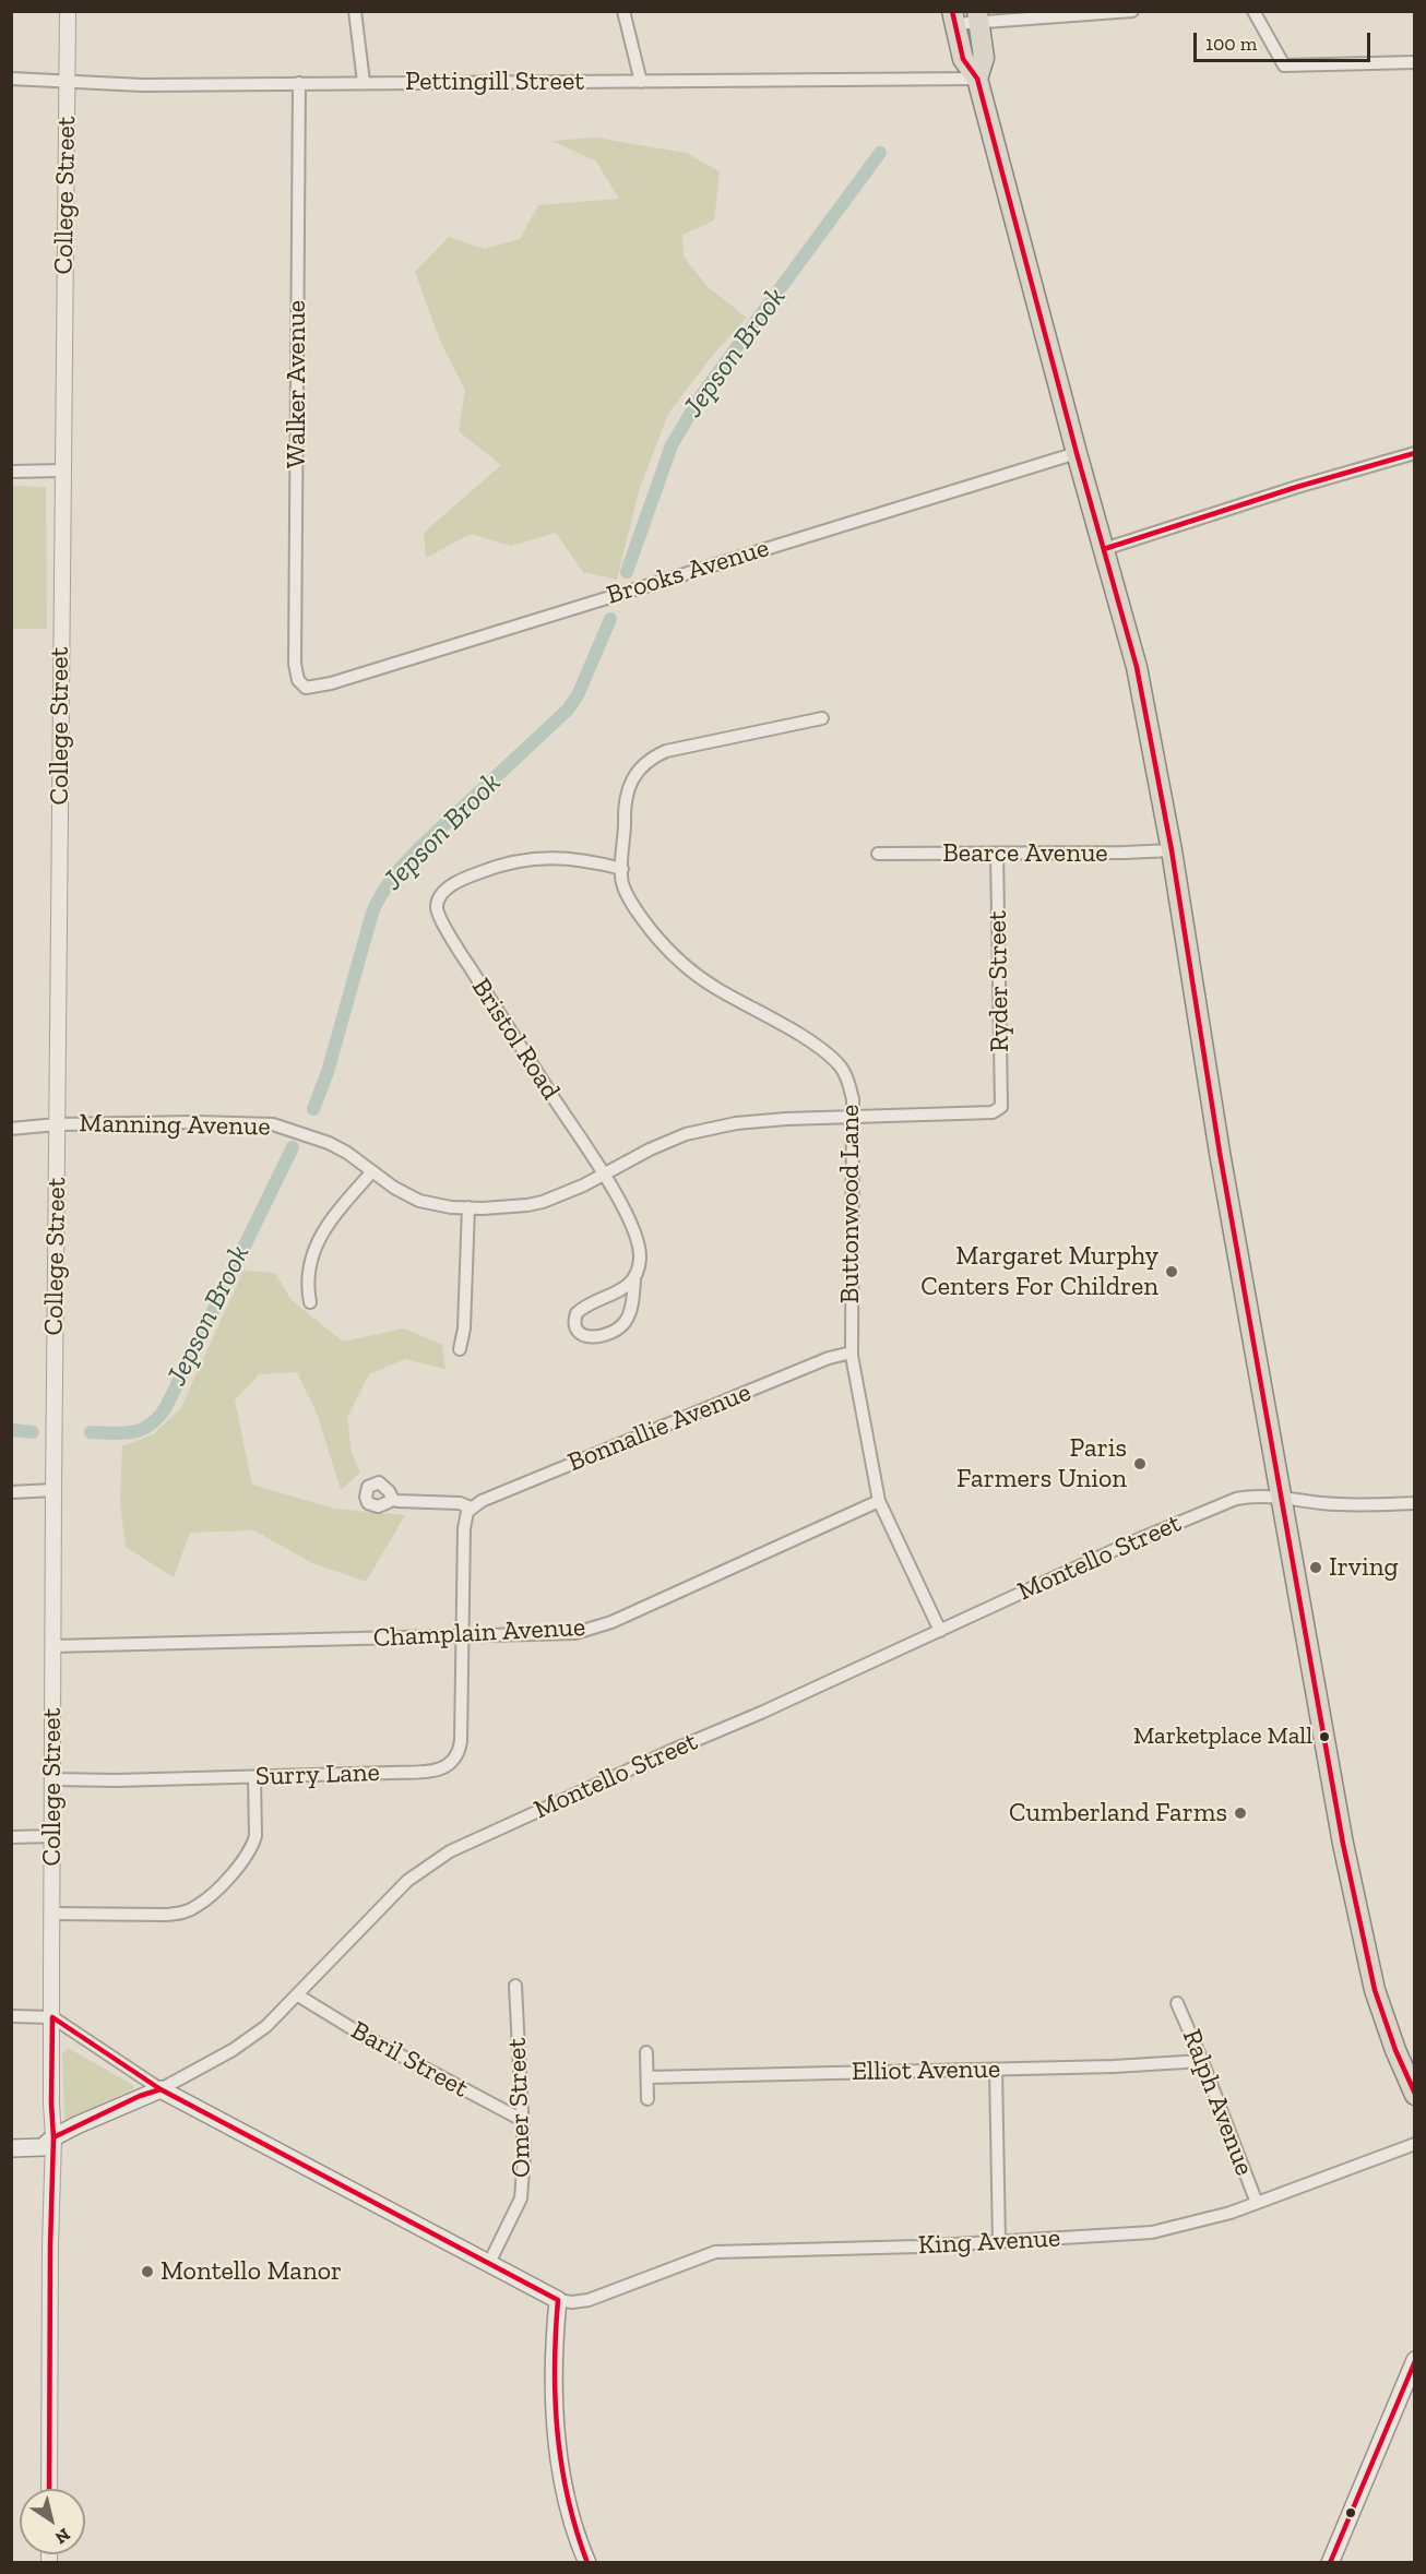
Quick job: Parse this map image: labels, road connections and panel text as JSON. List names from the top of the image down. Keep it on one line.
{"streets":{"main road":["Montello Street"],"street":["Pettingill Street","College Street","Walker Avenue","Brooks Avenue","Bearce Avenue","Ryder Street","Bristol Road","Manning Avenue","Buttonwood Lane","Bonnallie Avenue","Champlain Avenue","Surry Lane","Baril Street","Elliot Avenue","Ralph Avenue","Omer Street","King Avenue"]},"crossings":[["Pettingill Street","College Street"],["Pettingill Street","Walker Avenue"],["College Street","Manning Avenue"],["College Street","Montello Street"],["College Street","Champlain Avenue"],["College Street","Surry Lane"],["Walker Avenue","Brooks Avenue"],["Bearce Avenue","Ryder Street"],["Ryder Street","Manning Avenue"],["Bristol Road","Manning Avenue"],["Bristol Road","Buttonwood Lane"],["Manning Avenue","Buttonwood Lane"],["Buttonwood Lane","Bonnallie Avenue"],["Buttonwood Lane","Montello Street"],["Buttonwood Lane","Champlain Avenue"],["Bonnallie Avenue","Surry Lane"],["Montello Street","Baril Street"],["Champlain Avenue","Surry Lane"],["Baril Street","Omer Street"],["Elliot Avenue","Ralph Avenue"],["Ralph Avenue","King Avenue"]],"water":["Jepson Brook"],"places":["Margaret Murphy Centers For Children","Paris Farmers Union","Irving","Marketplace Mall","Cumberland Farms","Montello Manor"],"scale_bar":"100 m","north":"bottom right"}
